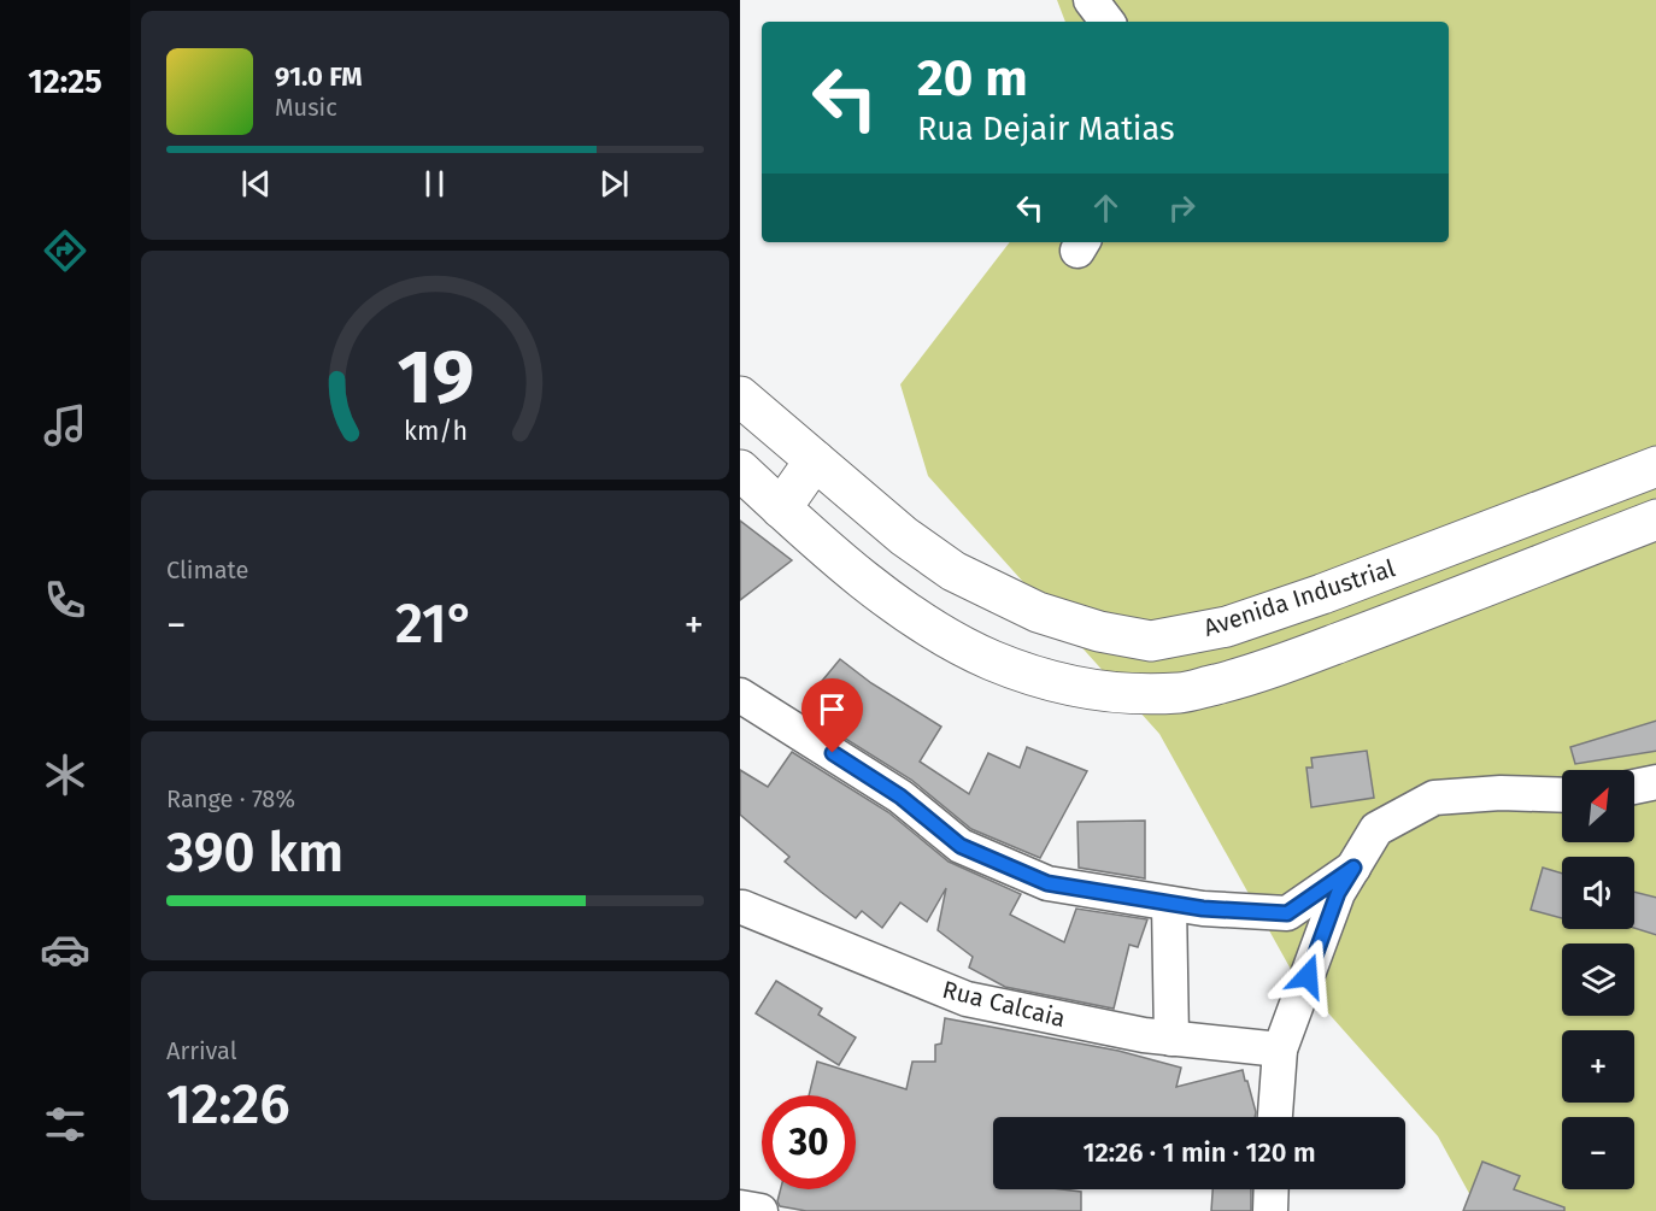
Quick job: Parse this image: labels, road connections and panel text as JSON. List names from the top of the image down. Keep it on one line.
{"streets":{"main road":["Avenida Industrial"],"street":["Rua Calcaia"]},"north":"top right","page":{"tabs":"12:25","turn":["20 m","Rua Dejair Matias"],"song":["91.0 FM","Music"],"tile":["Climate",["Range · 78%","390 km"],["Arrival","12:26"]],"heat":["−","21°","+"],"map_buttons":["+","−"],"limit":"30","trip":"12:26 · 1 min · 120 m","gauge":["19","km/h"]}}
